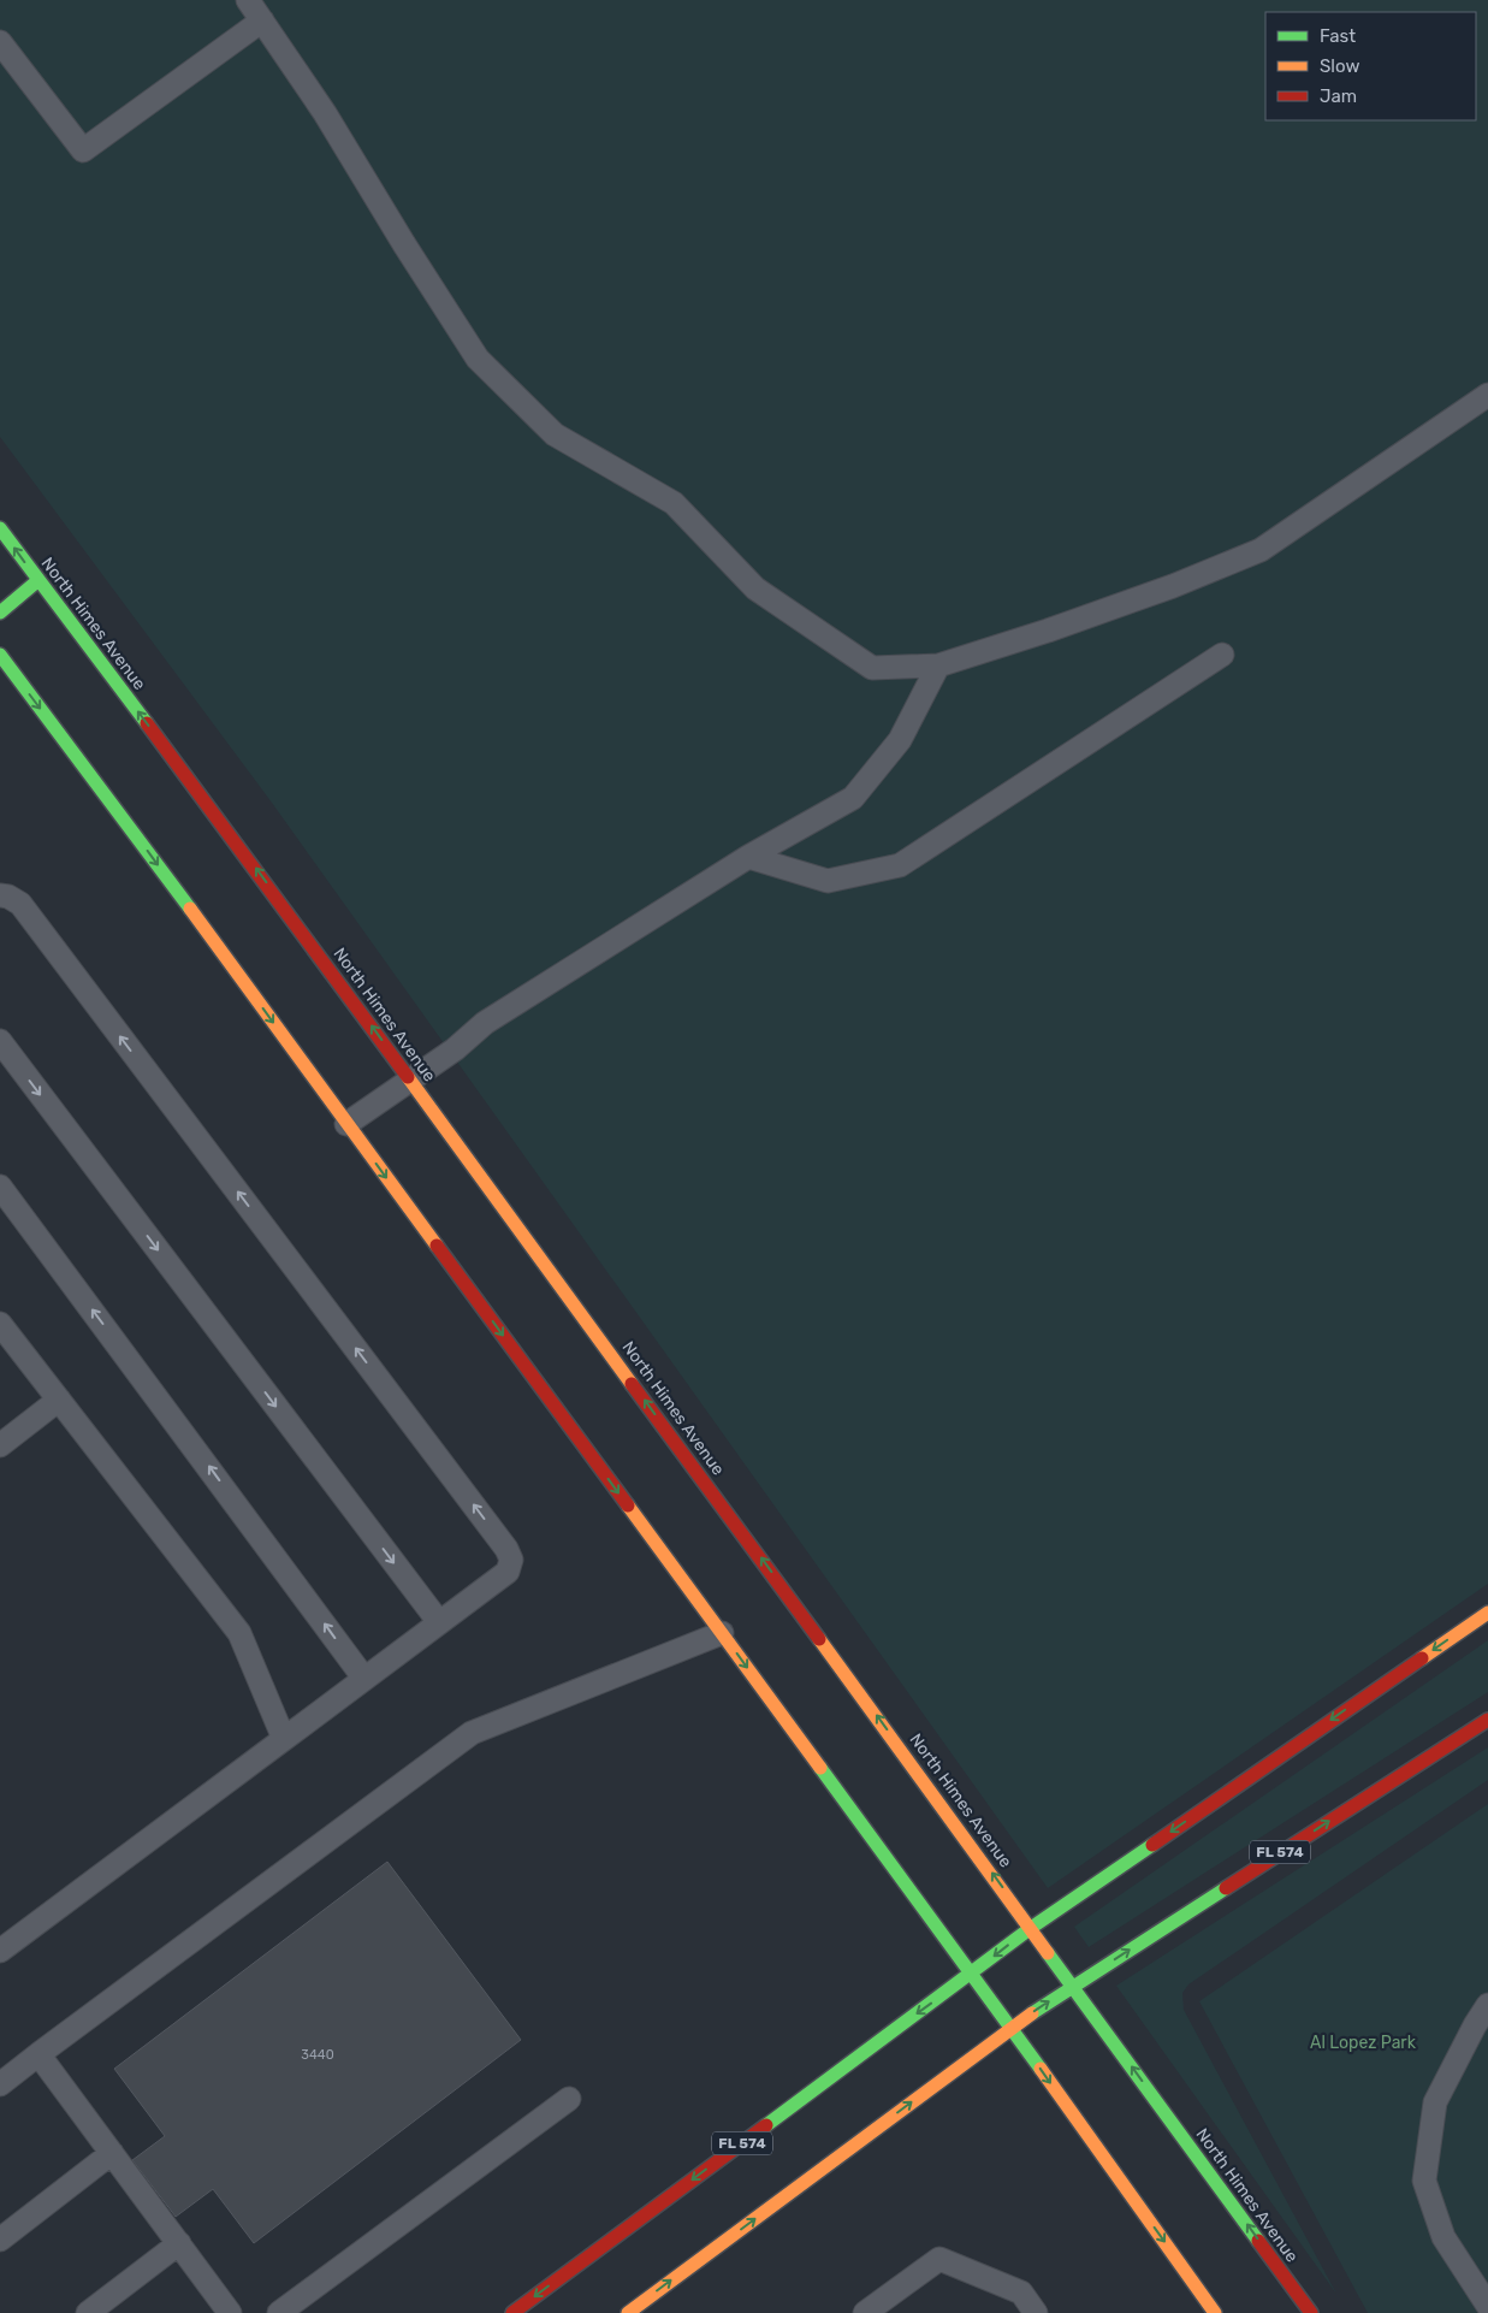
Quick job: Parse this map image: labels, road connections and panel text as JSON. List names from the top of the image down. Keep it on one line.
{"streets":{"street":["North Himes Avenue","FL 574"]},"crossings":[["North Himes Avenue","FL 574"]],"parks":["Al Lopez Park"],"house_numbers":["3440"],"legend":["Fast","Slow","Jam"]}
